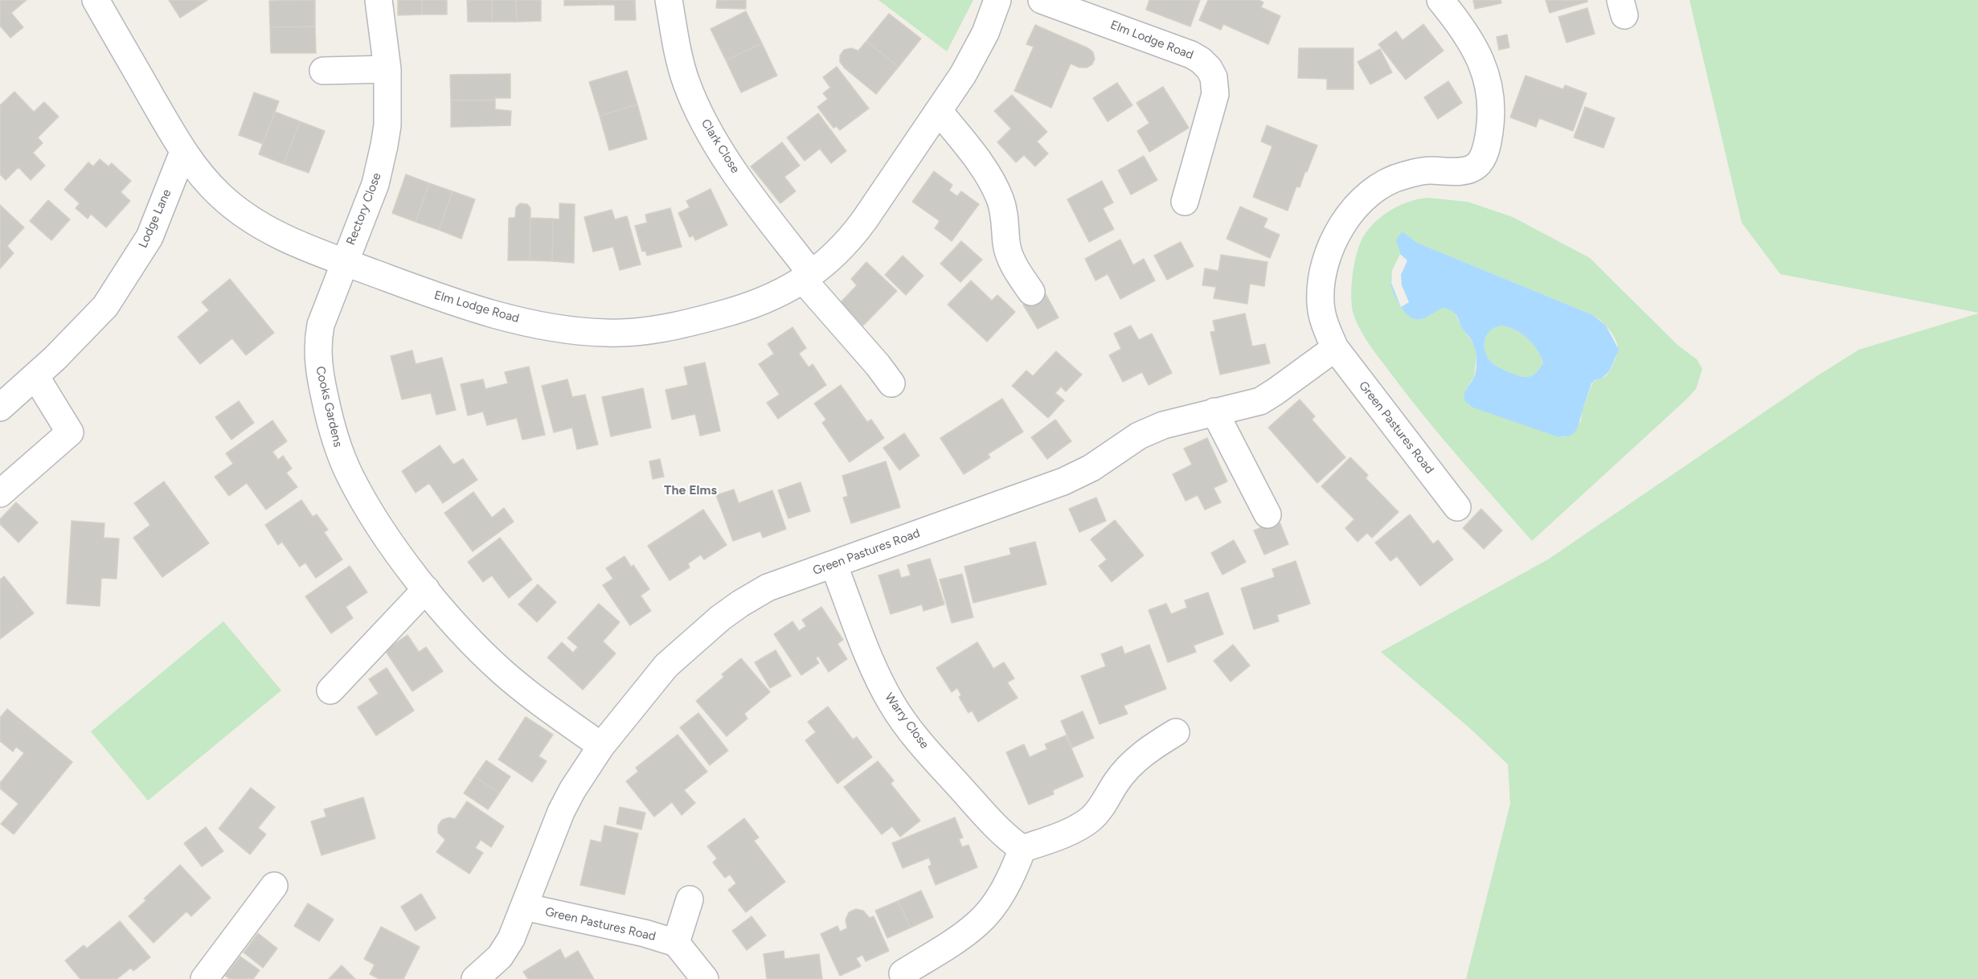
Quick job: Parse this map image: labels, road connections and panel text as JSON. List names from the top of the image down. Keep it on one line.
{"streets":{"street":["Elm Lodge Road","Clark Close","Rectory Close","Lodge Lane","Cooks Gardens","Green Pastures Road","Warry Close"]},"crossings":[["Elm Lodge Road","Clark Close"],["Elm Lodge Road","Rectory Close"],["Elm Lodge Road","Lodge Lane"],["Elm Lodge Road","Cooks Gardens"],["Rectory Close","Cooks Gardens"],["Cooks Gardens","Green Pastures Road"],["Green Pastures Road","Warry Close"]],"districts":["The Elms"]}
